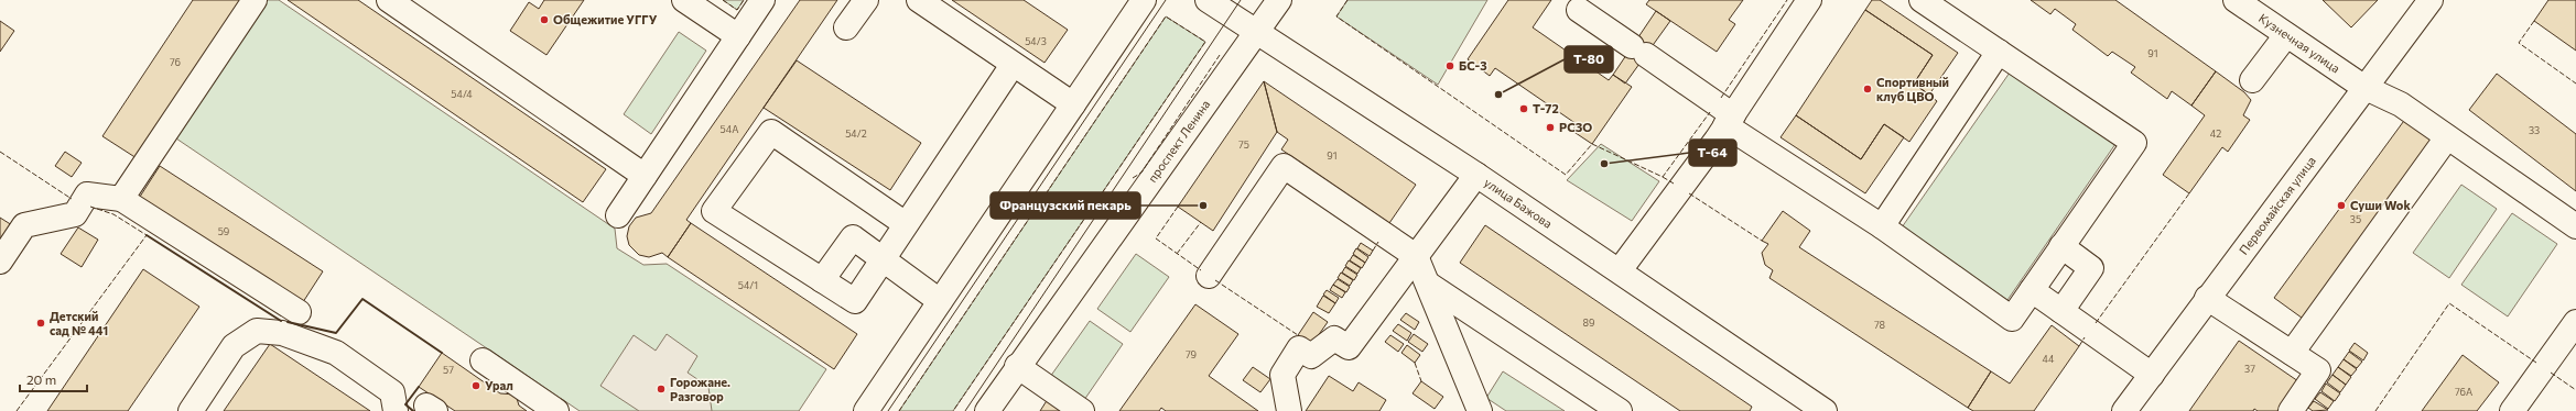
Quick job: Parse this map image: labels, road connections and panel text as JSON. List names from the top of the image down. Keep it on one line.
{"streets":{"street":["Кузнечная улица","проспект Ленина","улица Бажова","Первомайская улица"]},"crossings":[["Кузнечная улица","Первомайская улица"],["проспект Ленина","улица Бажова"]],"places":["Общежитие УГГУ","БС-3","Спортивный клуб ЦВО","Т-80","Т-72","РСЗО","Т-64","Французский пекарь","Суши Wok","Детский сад № 441","Урал","Горожане. Разговор"],"house_numbers":["54/3","91","76","54/4","54А","33","54/2","42","75","91","35","59","54/1","89","78","79","44","37","57","76А"],"scale_bar":"20 m"}
